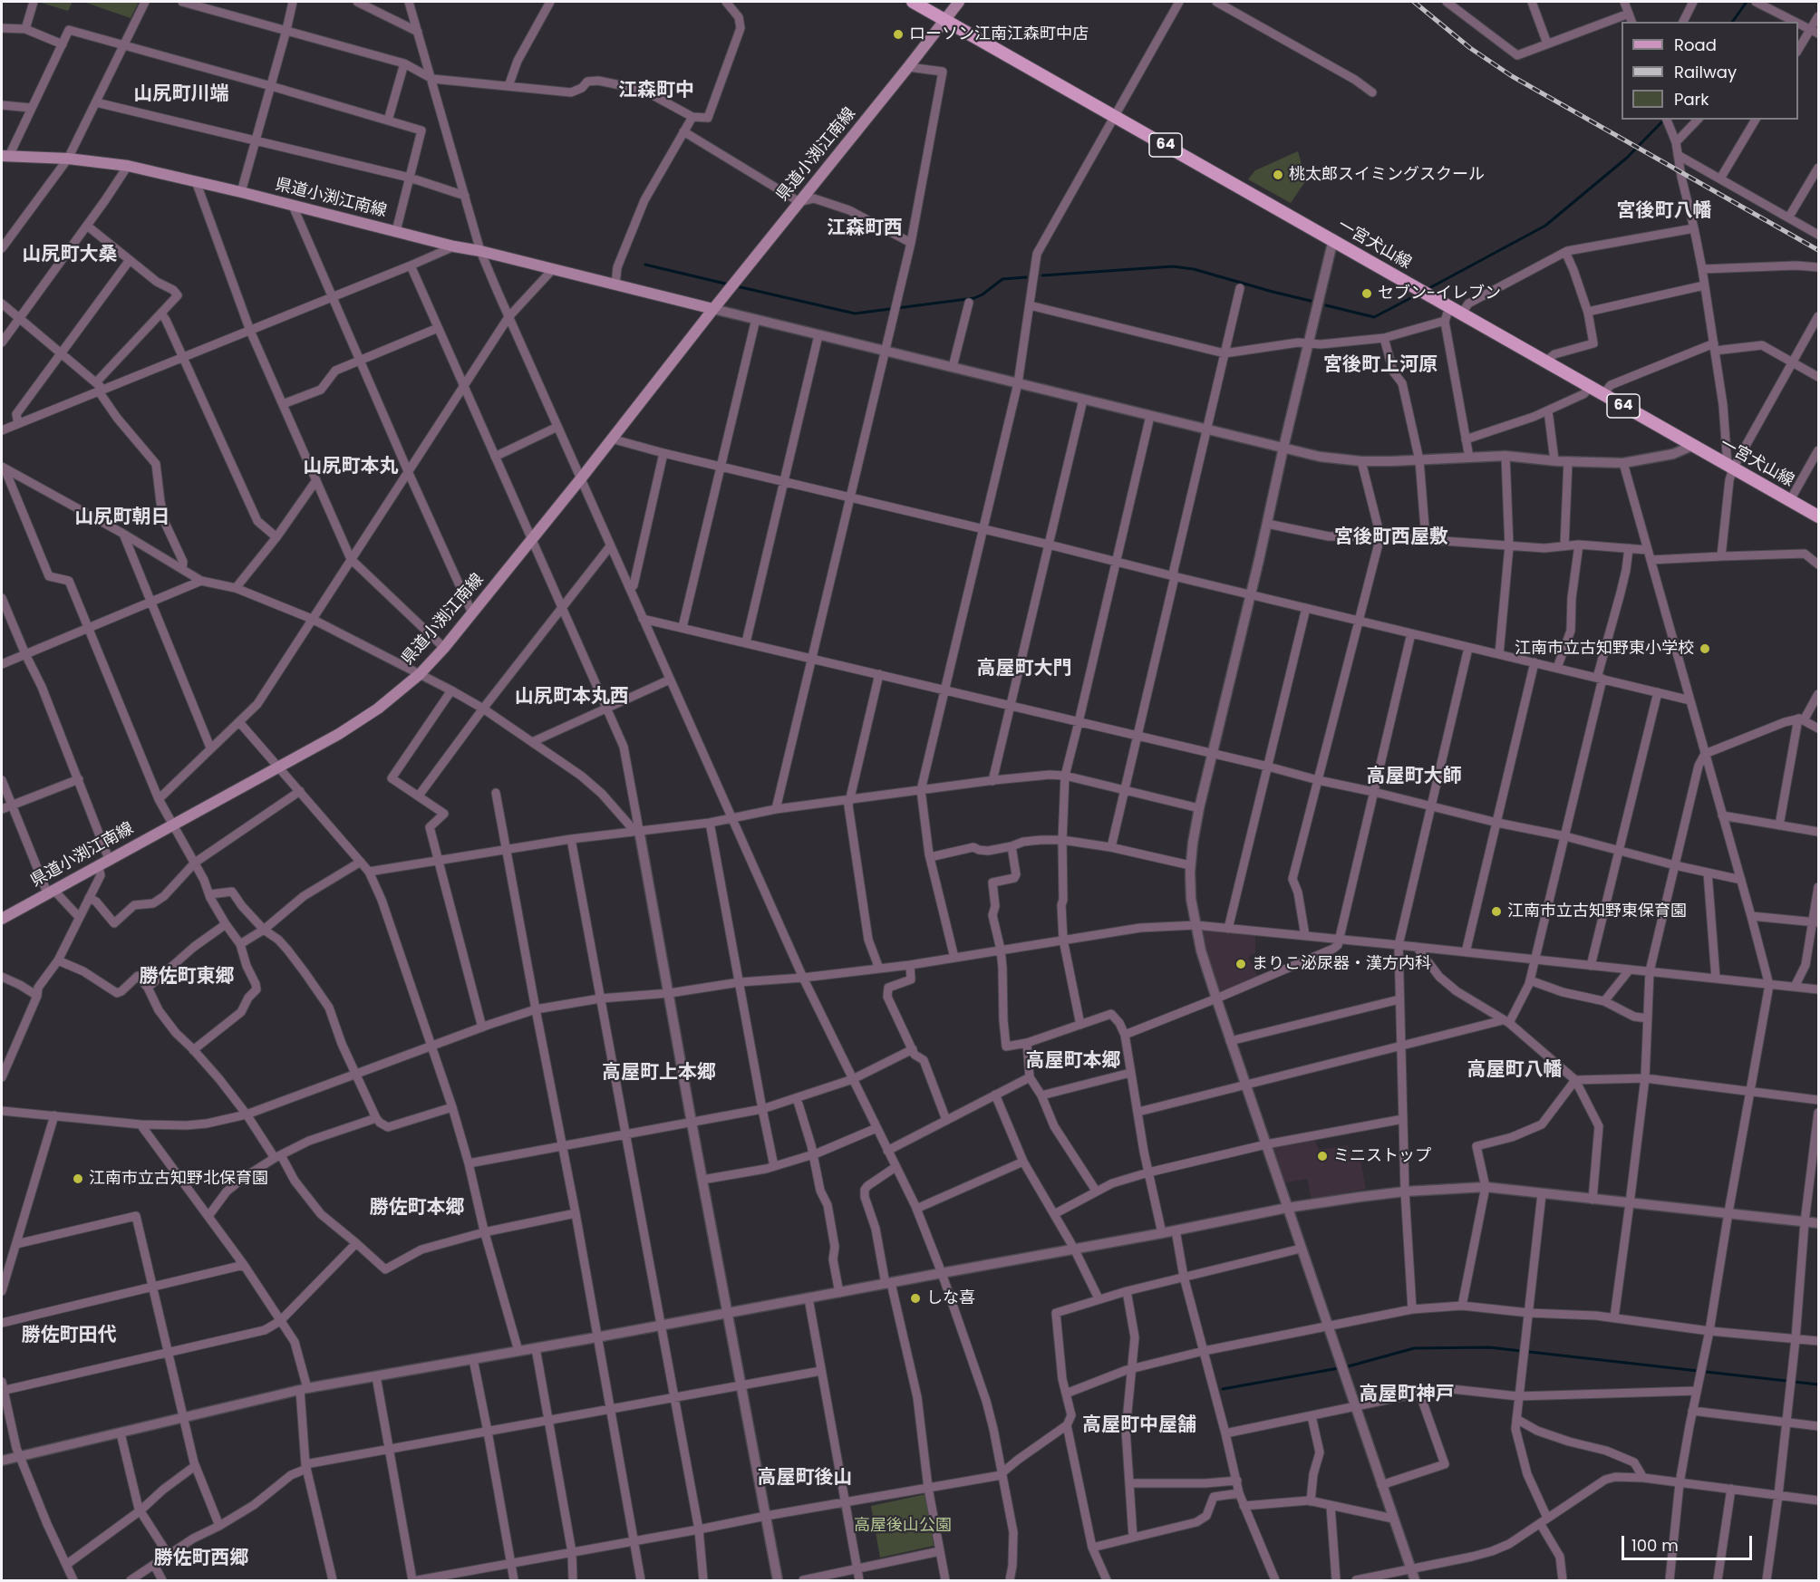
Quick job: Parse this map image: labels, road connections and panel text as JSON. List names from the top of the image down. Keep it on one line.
{"streets":{"main road":["64","県道小渕江南線","一宮犬山線"]},"crossings":[["県道小渕江南線","一宮犬山線"]],"districts":["江森町中","山尻町川端","宮後町八幡","江森町西","山尻町大桑","宮後町上河原","山尻町本丸","山尻町朝日","宮後町西屋敷","高屋町大門","山尻町本丸西","高屋町大師","勝佐町東郷","高屋町本郷","高屋町八幡","高屋町上本郷","勝佐町本郷","勝佐町田代","高屋町神戸","高屋町中屋舗","高屋町後山","勝佐町西郷"],"parks":["高屋後山公園"],"places":["ローソン江南江森町中店","桃太郎スイミングスクール","セブン-イレブン","江南市立古知野東小学校","江南市立古知野東保育園","まりこ泌尿器・漢方内科","ミニストップ","江南市立古知野北保育園","しな喜"],"legend":["Road","Railway","Park"],"scale_bar":"100 m"}
